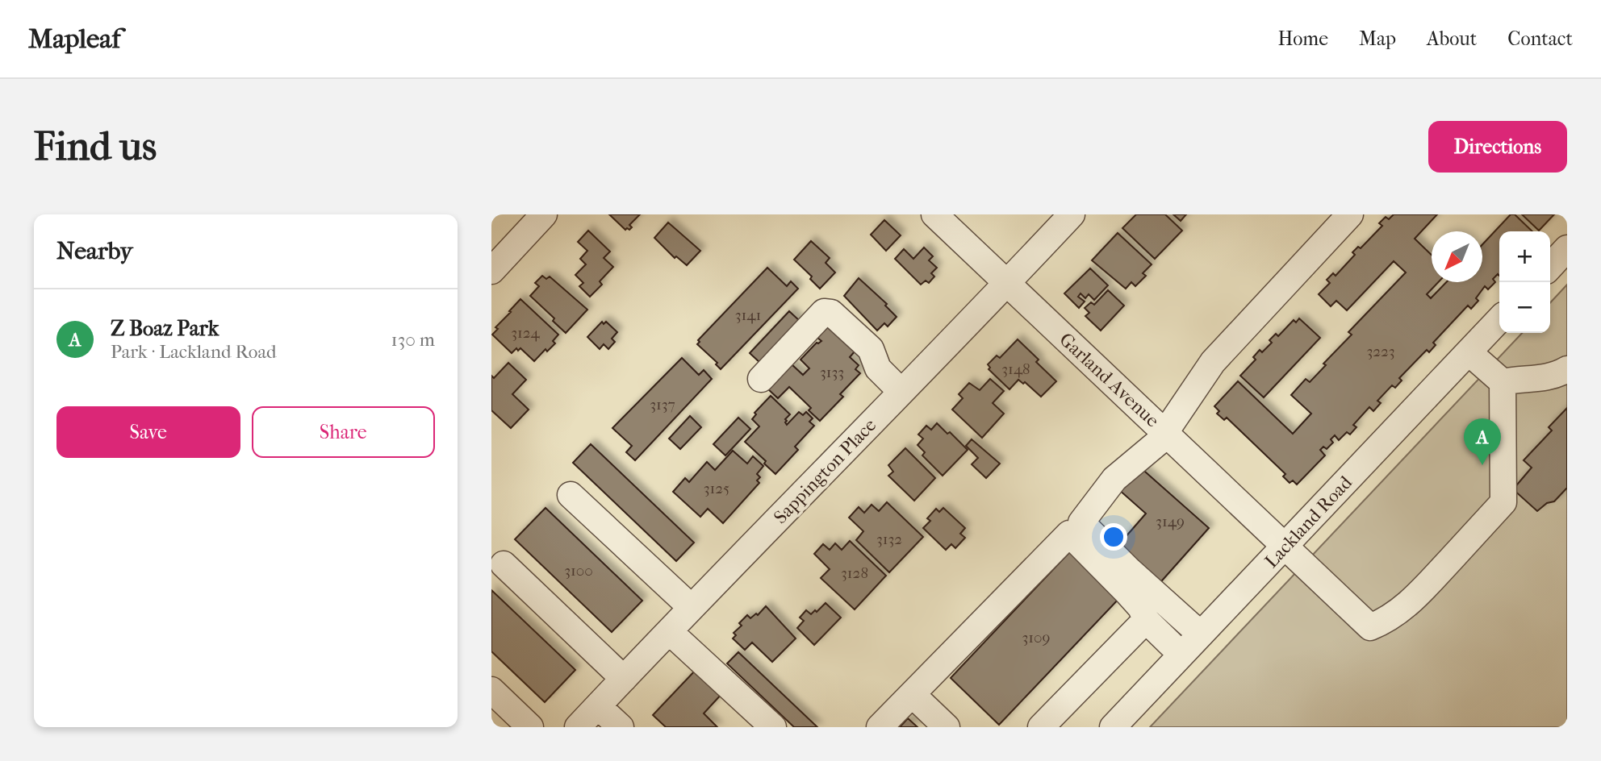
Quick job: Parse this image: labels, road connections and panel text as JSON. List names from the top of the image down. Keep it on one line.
{"streets":{"street":["Garland Avenue","Sappington Place","Lackland Road"]},"crossings":[["Garland Avenue","Sappington Place"],["Garland Avenue","Lackland Road"]],"house_numbers":["3141","3124","3223","3148","3133","3137","3125","3149","3132","3100","3128","3109"],"north":"bottom left","page":{"header":"Mapleaf","nav":["Home","Map","About","Contact"],"buttons":["Directions",["Save","Share"]],"title":"Find us","heading":"Nearby","map_buttons":["+","−"],"list":[{"mark":"A","name":"Z Boaz Park","note":"Park · Lackland Road","value":"130 m"}],"pins":"A"}}
